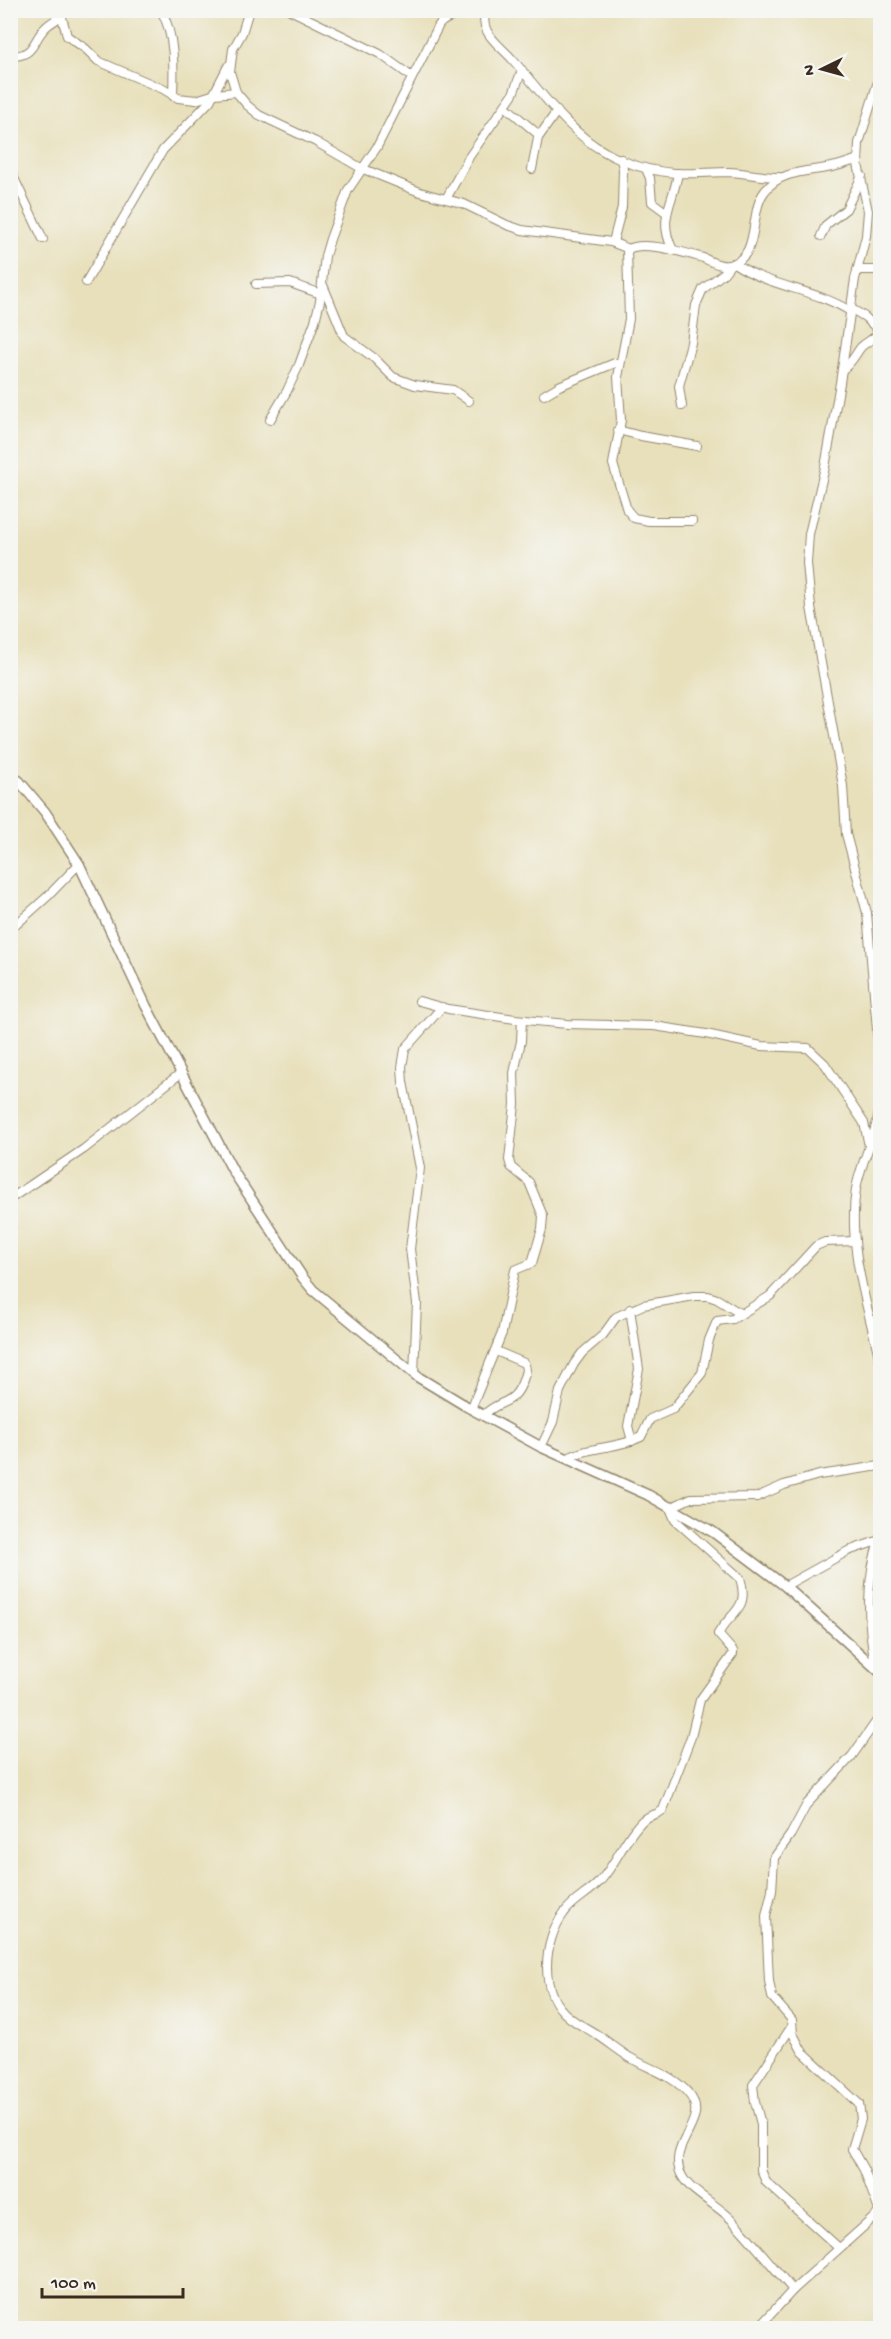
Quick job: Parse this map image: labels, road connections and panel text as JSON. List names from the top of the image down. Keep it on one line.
{"scale_bar":"100 m","north":"left"}
